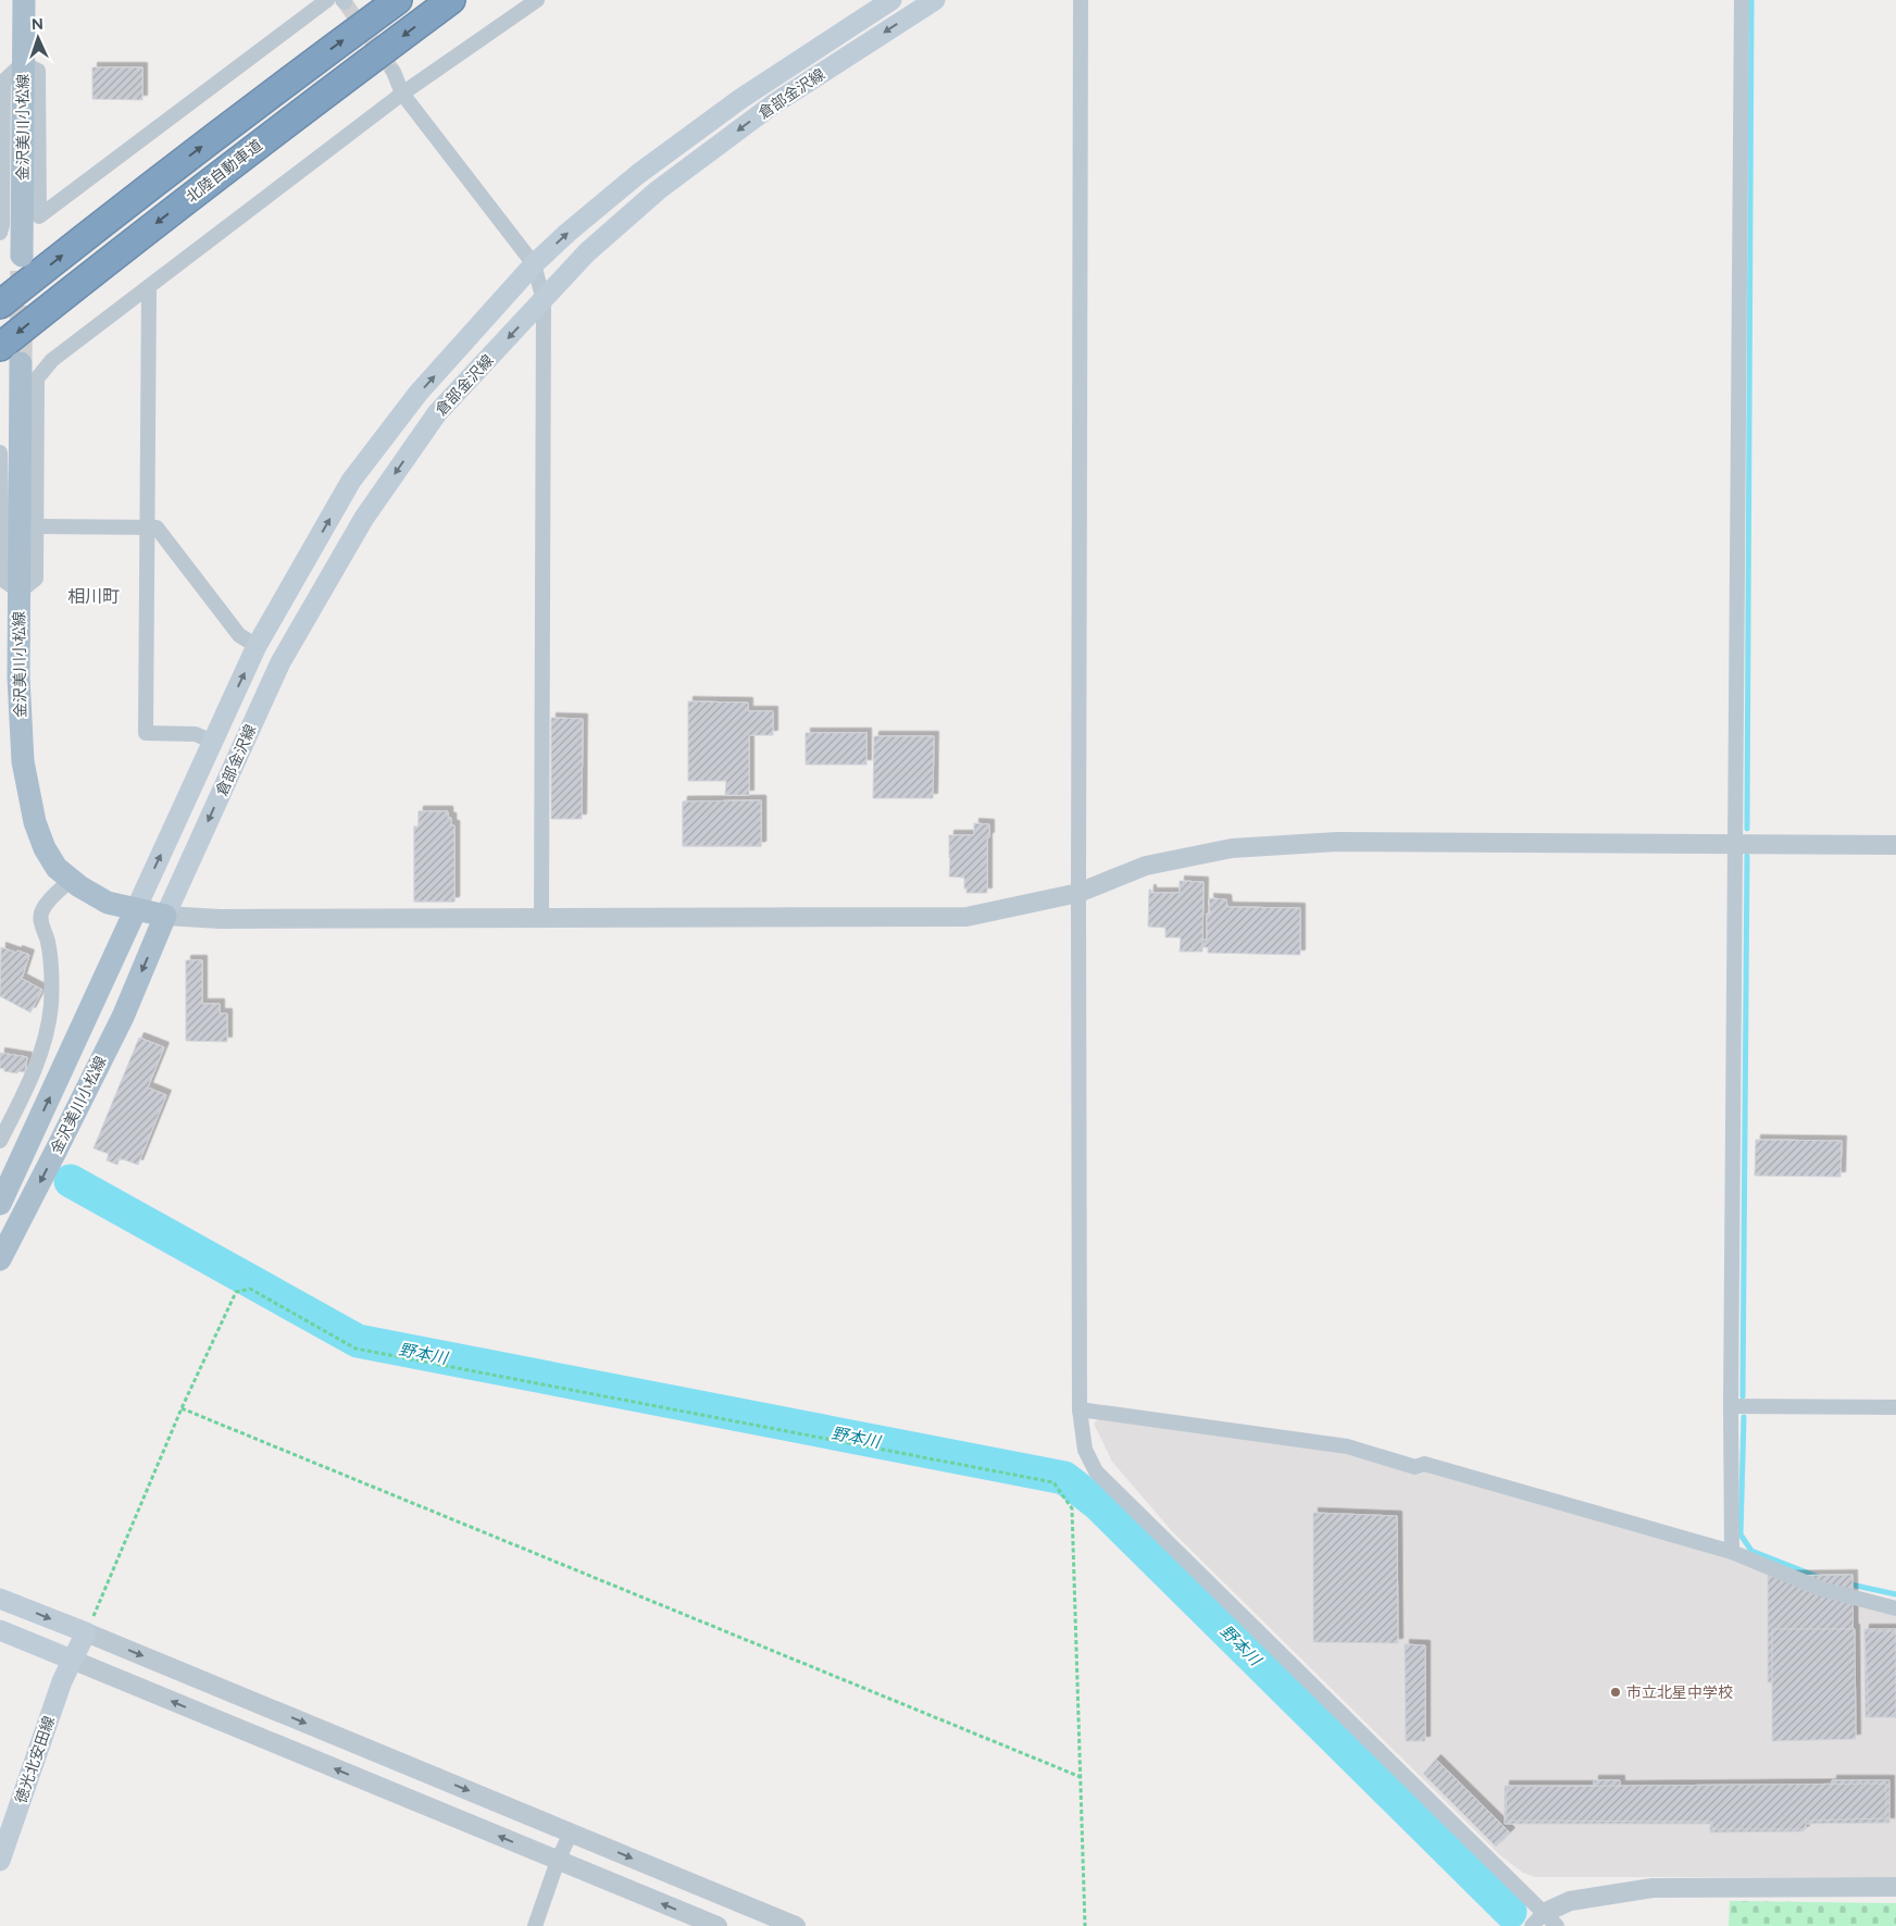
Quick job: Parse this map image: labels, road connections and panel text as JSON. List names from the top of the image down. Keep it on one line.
{"streets":{"highway":["北陸自動車道"],"main road":["倉部金沢線","金沢美川小松線","徳光北安田線"]},"crossings":[["倉部金沢線","金沢美川小松線"]],"districts":["相川町"],"water":["野本川"],"places":["市立北星中学校"],"north":"top"}
